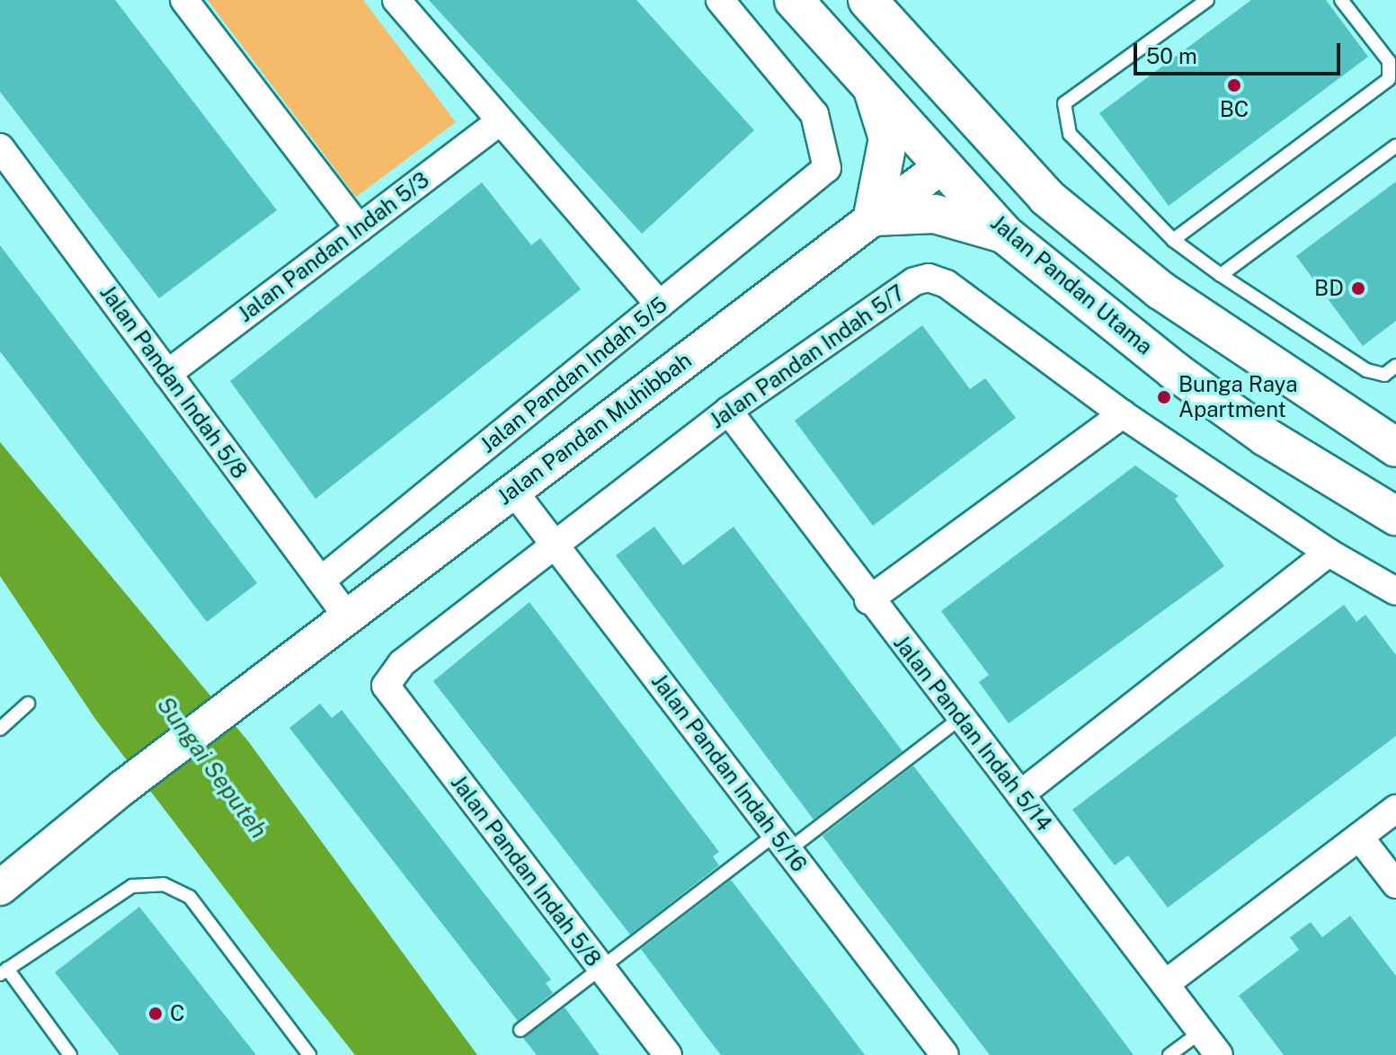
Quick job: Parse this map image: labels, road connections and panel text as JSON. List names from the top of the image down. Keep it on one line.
{"streets":{"main road":["Jalan Pandan Utama"],"street":["Jalan Pandan Indah 5/3","Jalan Pandan Indah 5/7","Jalan Pandan Indah 5/5","Jalan Pandan Indah 5/8","Jalan Pandan Muhibbah","Jalan Pandan Indah 5/14","Jalan Pandan Indah 5/16"]},"crossings":[["Jalan Pandan Indah 5/3","Jalan Pandan Indah 5/8"],["Jalan Pandan Utama","Jalan Pandan Muhibbah"],["Jalan Pandan Indah 5/7","Jalan Pandan Indah 5/8"],["Jalan Pandan Indah 5/7","Jalan Pandan Indah 5/14"],["Jalan Pandan Indah 5/7","Jalan Pandan Indah 5/16"],["Jalan Pandan Indah 5/5","Jalan Pandan Indah 5/8"],["Jalan Pandan Indah 5/8","Jalan Pandan Muhibbah"],["Jalan Pandan Muhibbah","Jalan Pandan Indah 5/16"]],"water":["Sungai Seputeh"],"places":["BC","BD","Bunga Raya Apartment","C"],"scale_bar":"50 m"}
